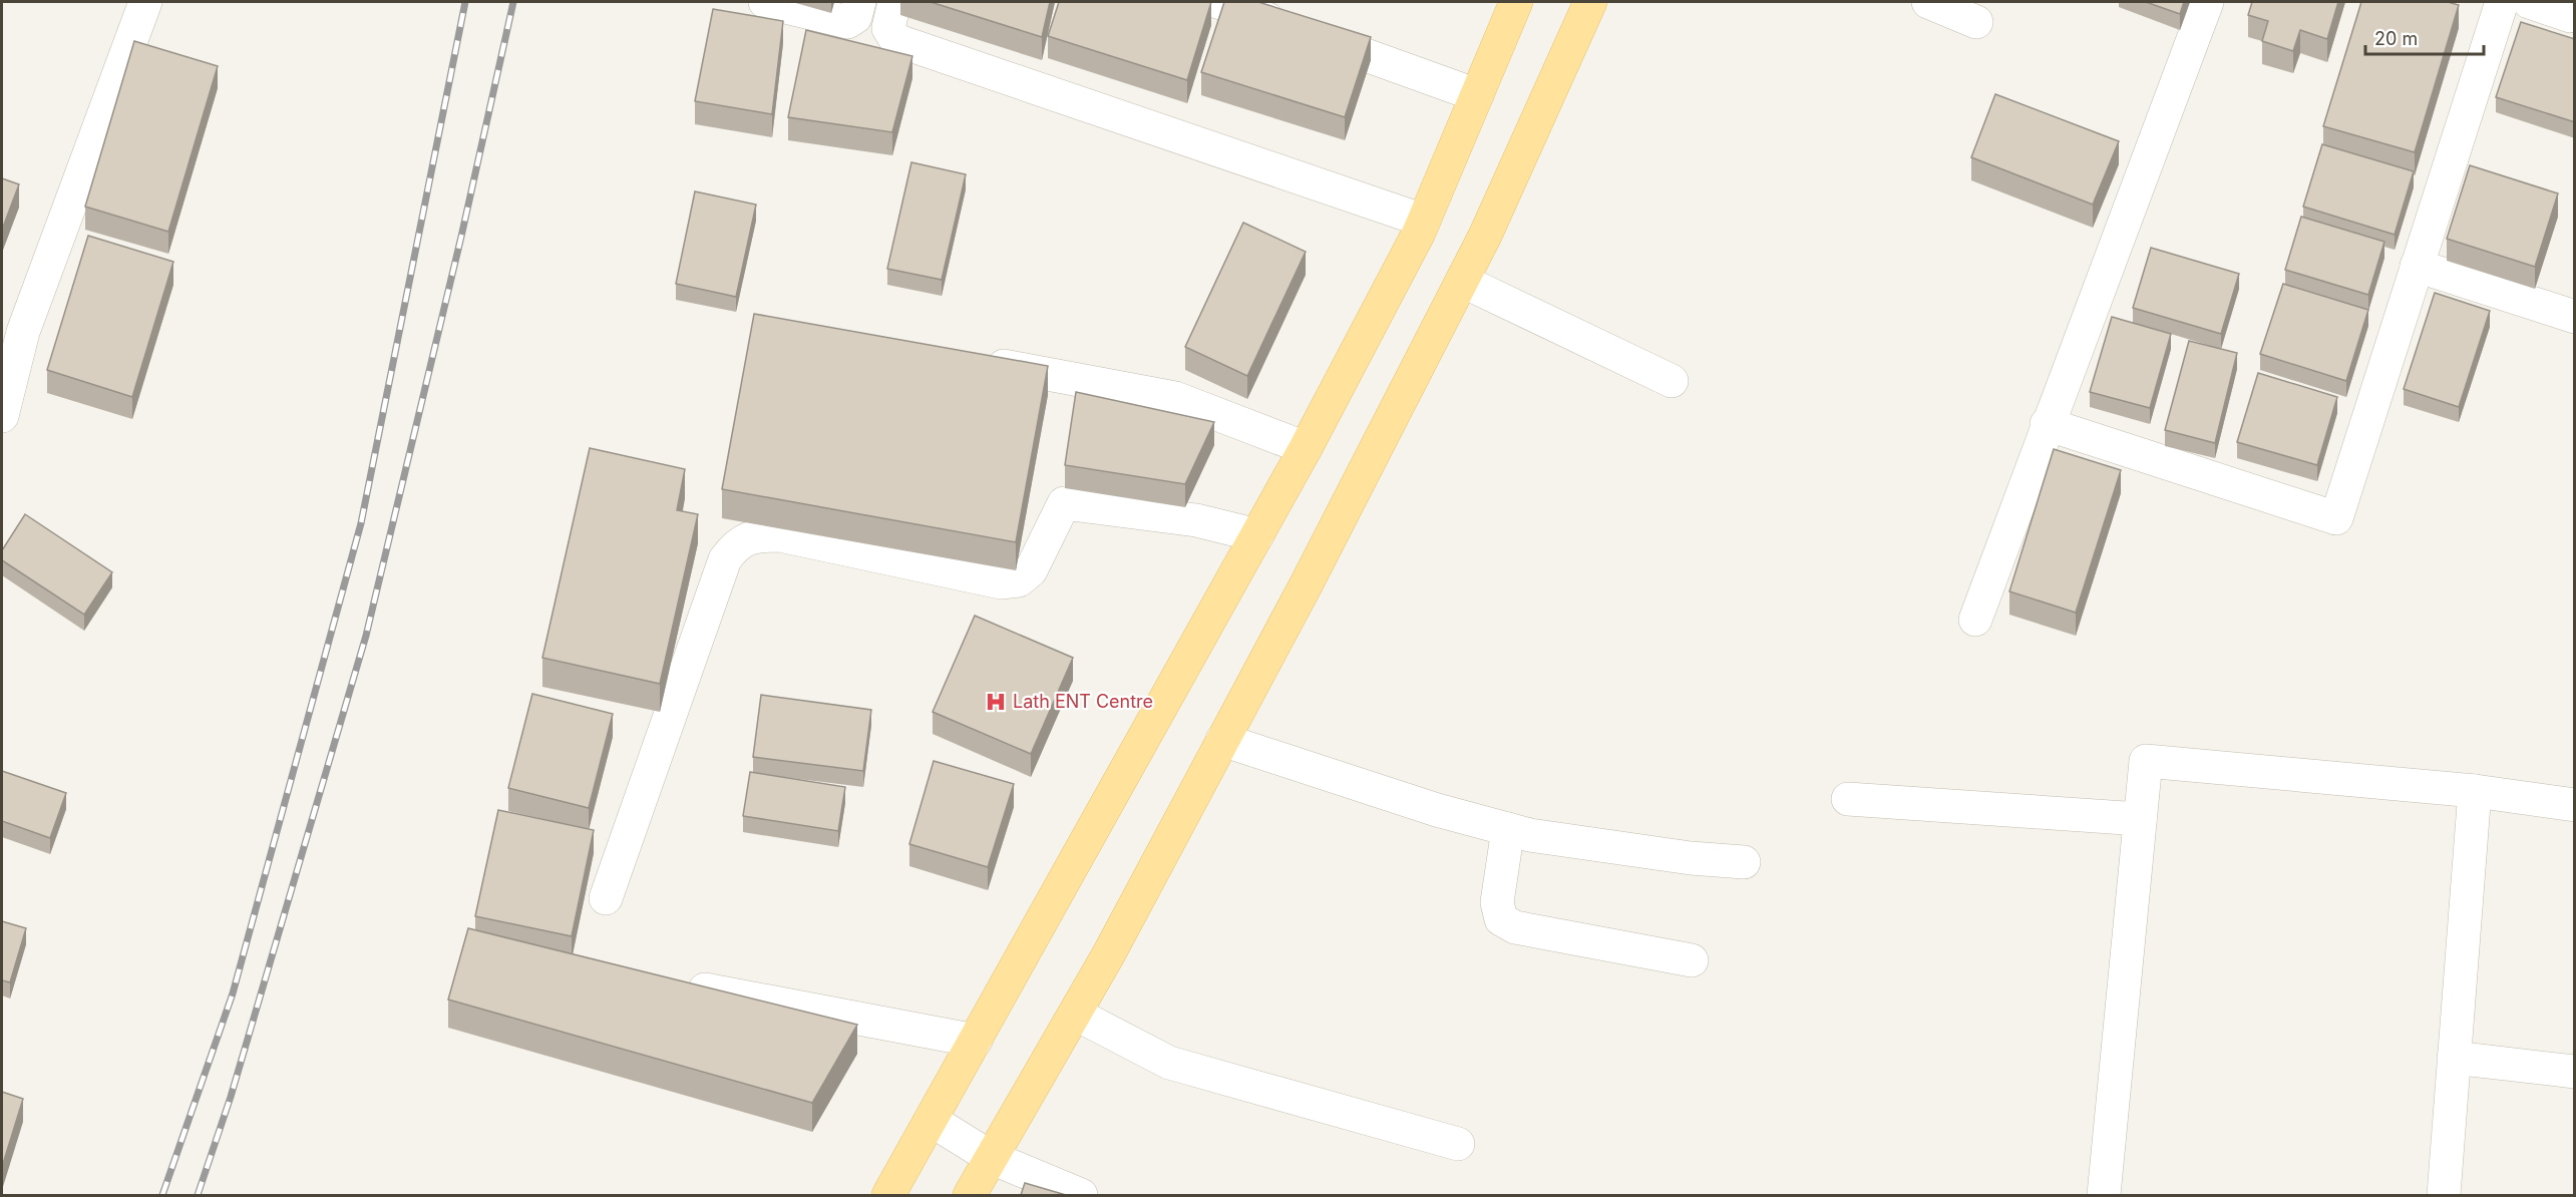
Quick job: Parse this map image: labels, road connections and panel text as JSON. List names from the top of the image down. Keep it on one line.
{"places":{"hospital":["Lath ENT Centre"]},"scale_bar":"20 m"}
